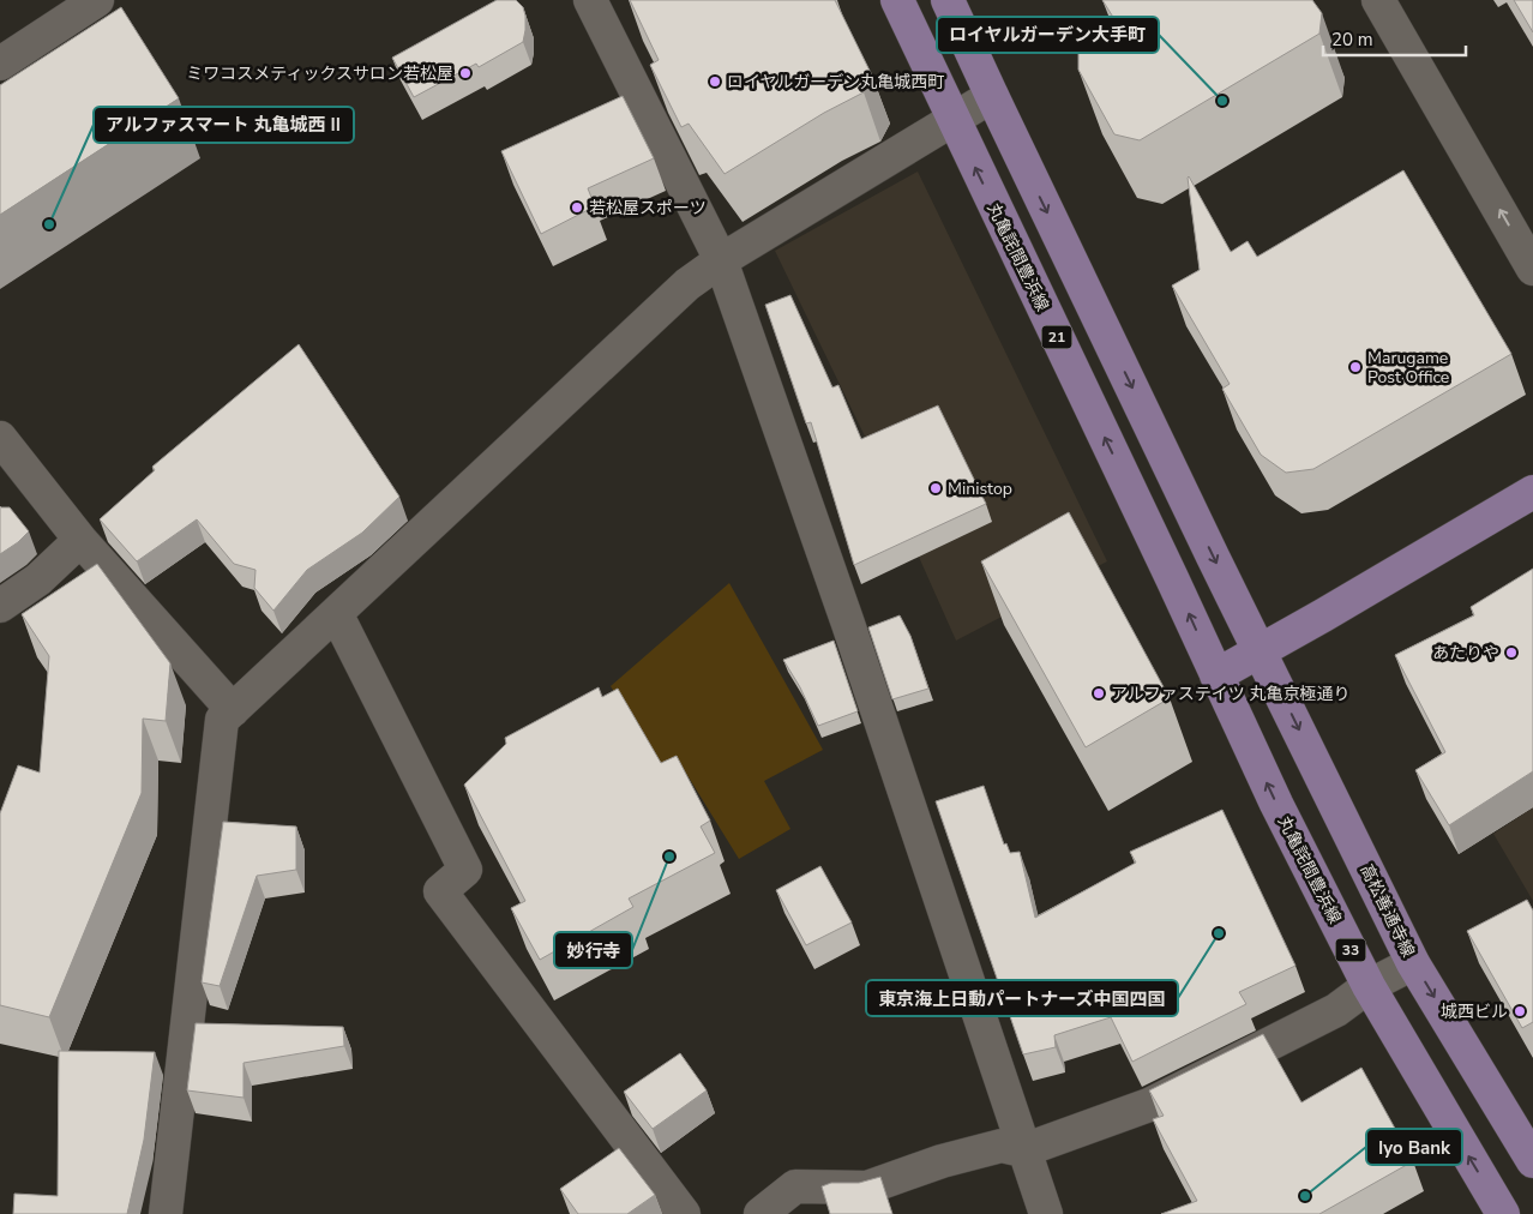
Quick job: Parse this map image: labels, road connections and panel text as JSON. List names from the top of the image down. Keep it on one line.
{"streets":{"main road":["丸亀詫間豊浜線","21","高松善通寺線","33"]},"one_way":["高松善通寺線"],"places":["ミワコスメティックスサロン若松屋","ロイヤルガーデン丸亀城西町","ロイヤルガーデン大手町","若松屋スポーツ","アルファスマート 丸亀城西 II","Marugame Post Office","Ministop","あたりや","アルファステイツ 丸亀京極通り","妙行寺","東京海上日動パートナーズ中国四国","城西ビル","Iyo Bank"],"scale_bar":"20 m"}
